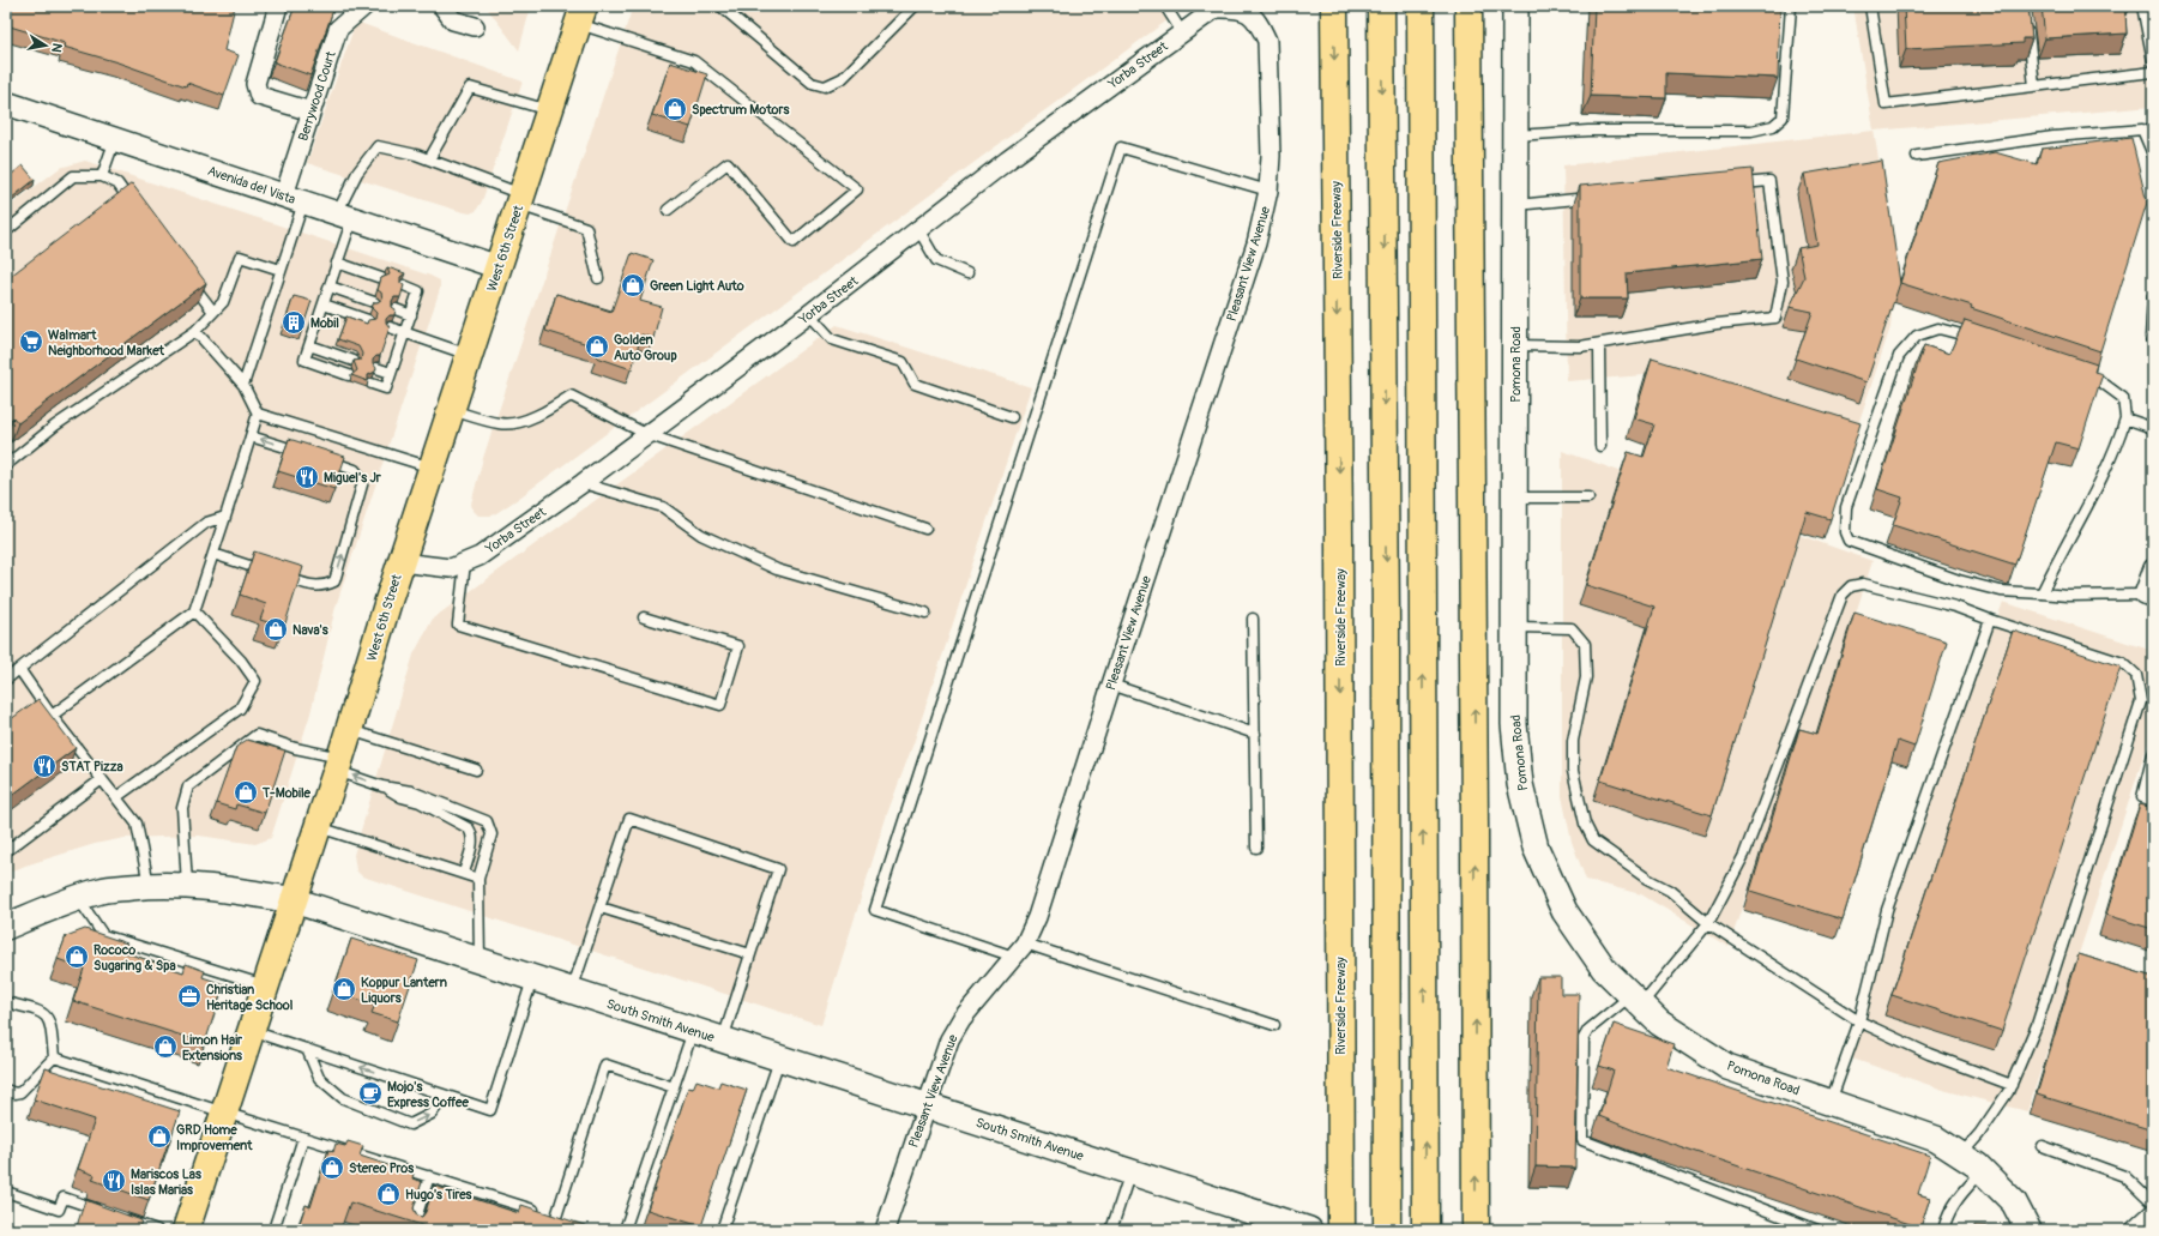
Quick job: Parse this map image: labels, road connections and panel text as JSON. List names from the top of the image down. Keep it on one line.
{"streets":{"main road":["Riverside Freeway","West 6th Street","Pomona Road","South Smith Avenue"],"street":["Yorba Street","Berrywood Court","Avenida del Vista","Pleasant View Avenue"]},"crossings":[["Yorba Street","West 6th Street"],["Yorba Street","Pleasant View Avenue"],["Berrywood Court","Avenida del Vista"],["Avenida del Vista","West 6th Street"],["West 6th Street","South Smith Avenue"],["Pleasant View Avenue","South Smith Avenue"]],"places":{"shop":["Spectrum Motors","Green Light Auto","Golden Auto Group","Nava's","T-Mobile","Rococo Sugaring & Spa","Koppur Lantern Liquors","Limon Hair Extensions","GRD Home Improvement","Stereo Pros","Hugo's Tires"],"building":["Mobil"],"supermarket":["Walmart Neighborhood Market"],"restaurant":["Miguel's Jr","STAT Pizza","Mariscos Las Islas Marias"],"office":["Christian Heritage School"],"cafe":["Mojo's Express Coffee"]},"north":"right"}
